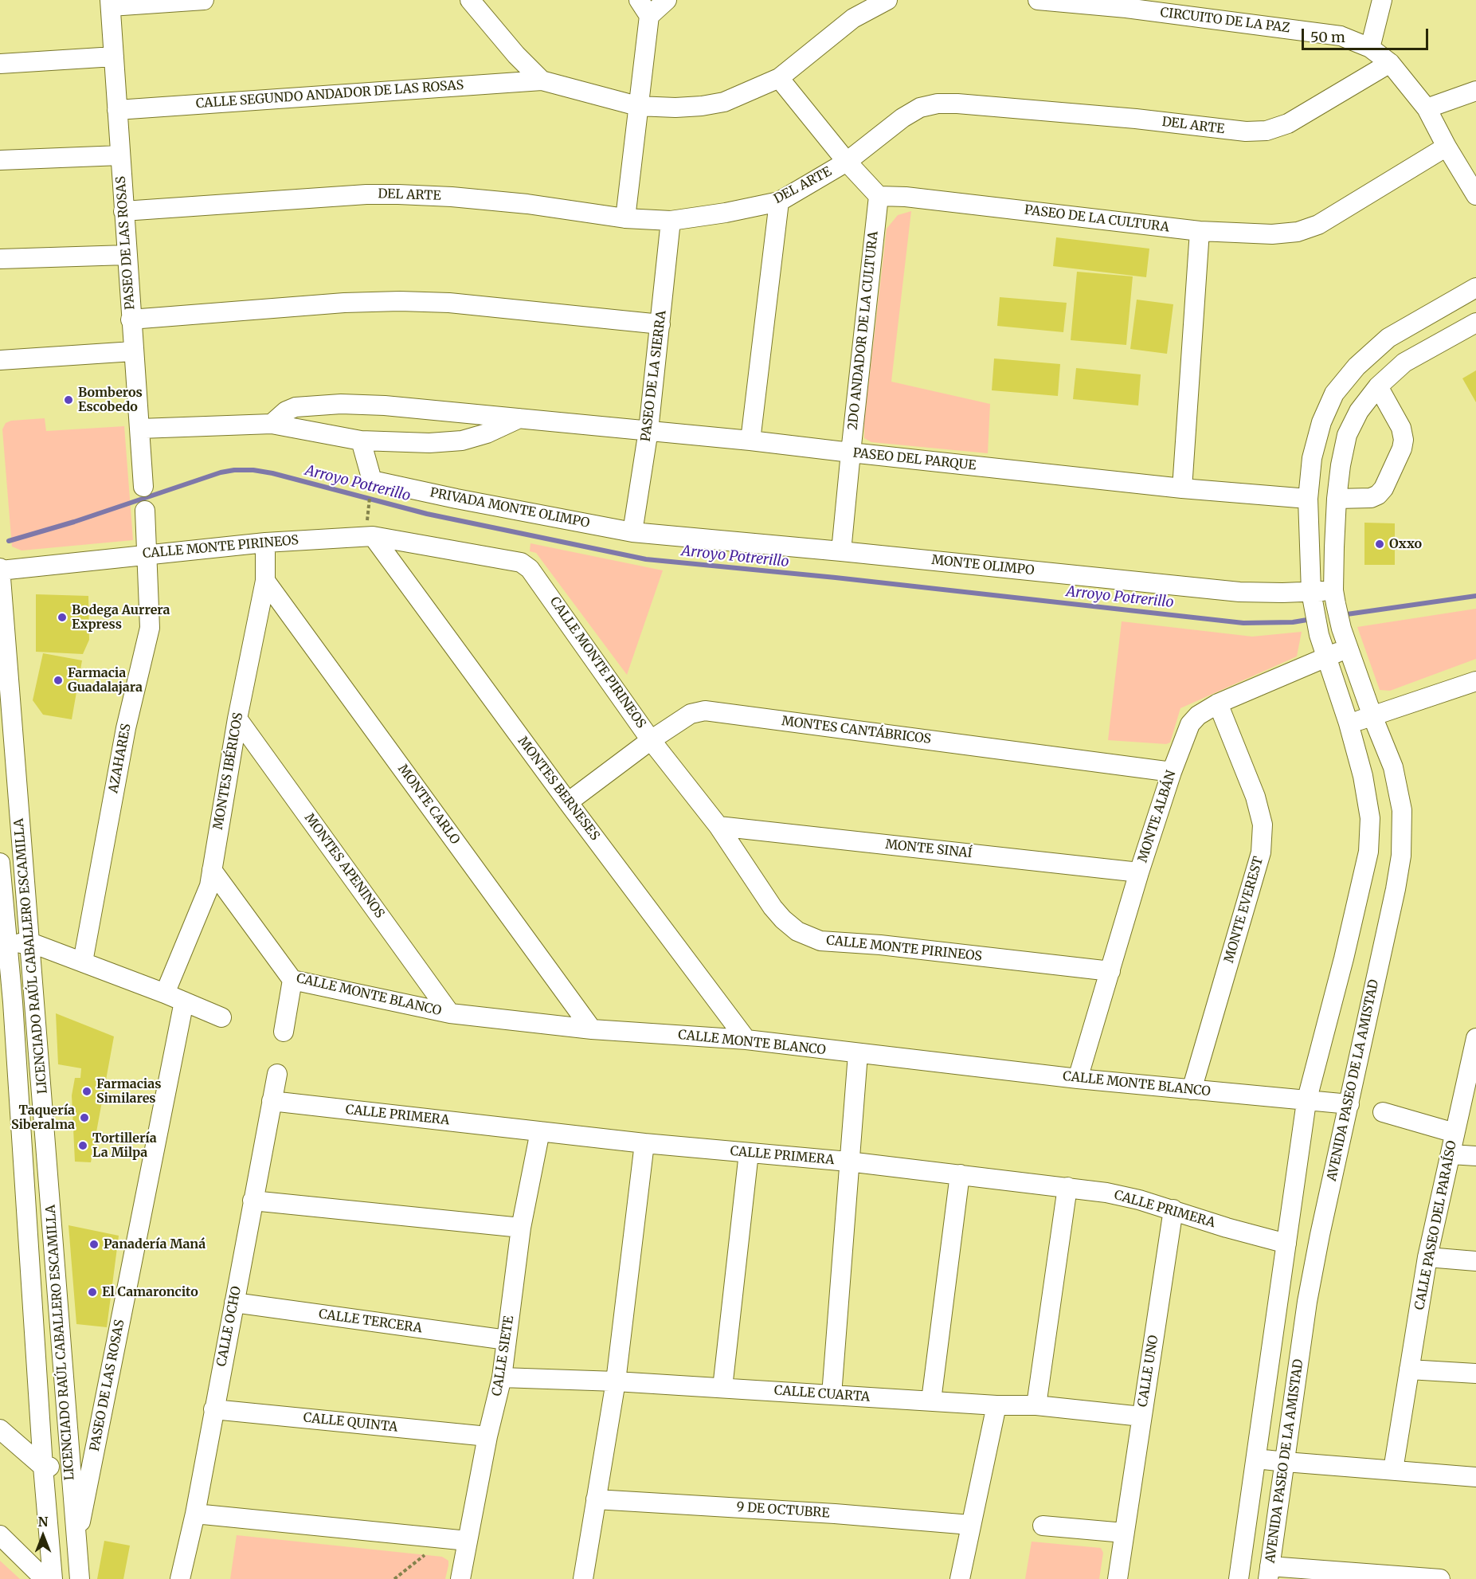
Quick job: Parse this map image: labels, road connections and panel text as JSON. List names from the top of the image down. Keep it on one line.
{"streets":{"street":["CIRCUITO DE LA PAZ","CALLE SEGUNDO ANDADOR DE LAS ROSAS","DEL ARTE","PASEO DE LA CULTURA","PASEO DE LAS ROSAS","2DO ANDADOR DE LA CULTURA","PASEO DE LA SIERRA","PASEO DEL PARQUE","PRIVADA MONTE OLIMPO","CALLE MONTE PIRINEOS","MONTE OLIMPO","MONTES CANTÁBRICOS","AZAHARES","MONTES IBÉRICOS","MONTES BERNESES","MONTE CARLO","MONTE ALBÁN","MONTE SINAÍ","MONTES APENINOS","MONTE EVEREST","LICENCIADO RAÚL CABALLERO ESCAMILLA","CALLE MONTE BLANCO","AVENIDA PASEO DE LA AMISTAD","CALLE PRIMERA","CALLE PASEO DEL PARAÍSO","CALLE TERCERA","CALLE OCHO","CALLE SIETE","CALLE UNO","CALLE CUARTA","CALLE QUINTA","9 DE OCTUBRE"]},"crossings":[["CIRCUITO DE LA PAZ","DEL ARTE"],["CIRCUITO DE LA PAZ","PASEO DE LA CULTURA"],["CALLE SEGUNDO ANDADOR DE LAS ROSAS","PASEO DE LAS ROSAS"],["DEL ARTE","PASEO DE LAS ROSAS"],["DEL ARTE","PASEO DE LA SIERRA"],["PASEO DE LA CULTURA","2DO ANDADOR DE LA CULTURA"],["PASEO DE LAS ROSAS","LICENCIADO RAÚL CABALLERO ESCAMILLA"],["2DO ANDADOR DE LA CULTURA","PASEO DEL PARQUE"],["2DO ANDADOR DE LA CULTURA","MONTE OLIMPO"],["PASEO DE LA SIERRA","PASEO DEL PARQUE"],["PASEO DE LA SIERRA","PRIVADA MONTE OLIMPO"],["PASEO DE LA SIERRA","MONTE OLIMPO"],["PRIVADA MONTE OLIMPO","MONTE OLIMPO"],["CALLE MONTE PIRINEOS","MONTES CANTÁBRICOS"],["CALLE MONTE PIRINEOS","AZAHARES"],["CALLE MONTE PIRINEOS","MONTES IBÉRICOS"],["CALLE MONTE PIRINEOS","MONTES BERNESES"],["CALLE MONTE PIRINEOS","MONTE ALBÁN"],["CALLE MONTE PIRINEOS","MONTE SINAÍ"],["CALLE MONTE PIRINEOS","LICENCIADO RAÚL CABALLERO ESCAMILLA"],["MONTE OLIMPO","AVENIDA PASEO DE LA AMISTAD"],["MONTES CANTÁBRICOS","MONTES BERNESES"],["MONTES CANTÁBRICOS","MONTE ALBÁN"],["MONTES IBÉRICOS","MONTE CARLO"],["MONTES IBÉRICOS","MONTES APENINOS"],["MONTES IBÉRICOS","CALLE MONTE BLANCO"],["MONTES BERNESES","CALLE MONTE BLANCO"],["MONTE CARLO","CALLE MONTE BLANCO"],["MONTE ALBÁN","MONTE SINAÍ"],["MONTE ALBÁN","MONTE EVEREST"],["MONTE ALBÁN","CALLE MONTE BLANCO"],["MONTE ALBÁN","AVENIDA PASEO DE LA AMISTAD"],["MONTES APENINOS","CALLE MONTE BLANCO"],["MONTE EVEREST","CALLE MONTE BLANCO"],["CALLE MONTE BLANCO","AVENIDA PASEO DE LA AMISTAD"],["CALLE PRIMERA","CALLE OCHO"],["CALLE PRIMERA","CALLE SIETE"],["CALLE PRIMERA","CALLE UNO"],["CALLE TERCERA","CALLE OCHO"],["CALLE TERCERA","CALLE SIETE"],["CALLE OCHO","CALLE QUINTA"],["CALLE SIETE","CALLE CUARTA"],["CALLE SIETE","CALLE QUINTA"],["CALLE UNO","CALLE CUARTA"]],"water":["Arroyo Potrerillo"],"places":["Bomberos Escobedo","Oxxo","Bodega Aurrera Express","Farmacia Guadalajara","Farmacias Similares","Taquería Siberalma","Tortillería La Milpa","Panadería Maná","El Camaroncito"],"scale_bar":"50 m","north":"top"}
